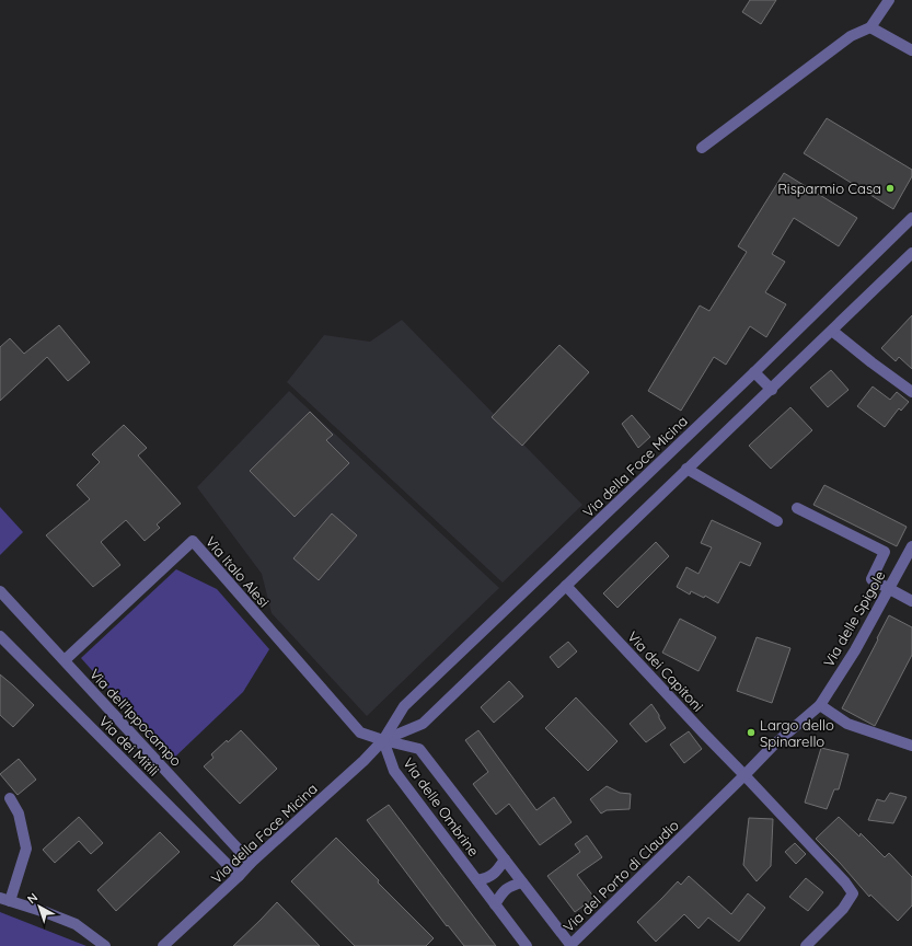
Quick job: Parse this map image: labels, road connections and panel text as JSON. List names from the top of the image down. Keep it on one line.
{"streets":{"street":["Via della Foce Micina","Via Italo Alesi","Via delle Spigole","Via dei Capitoni","Via dell'Ippocampo","Via dei Mitili","Via delle Ombrine","Via del Porto di Claudio"]},"crossings":[["Via della Foce Micina","Via Italo Alesi"],["Via della Foce Micina","Via dei Capitoni"],["Via della Foce Micina","Via dell'Ippocampo"],["Via della Foce Micina","Via dei Mitili"],["Via della Foce Micina","Via delle Ombrine"],["Via Italo Alesi","Via dell'Ippocampo"],["Via Italo Alesi","Via delle Ombrine"],["Via dei Capitoni","Via del Porto di Claudio"],["Via delle Ombrine","Via del Porto di Claudio"]],"places":["Risparmio Casa","Largo dello Spinarello"],"north":"top left"}
